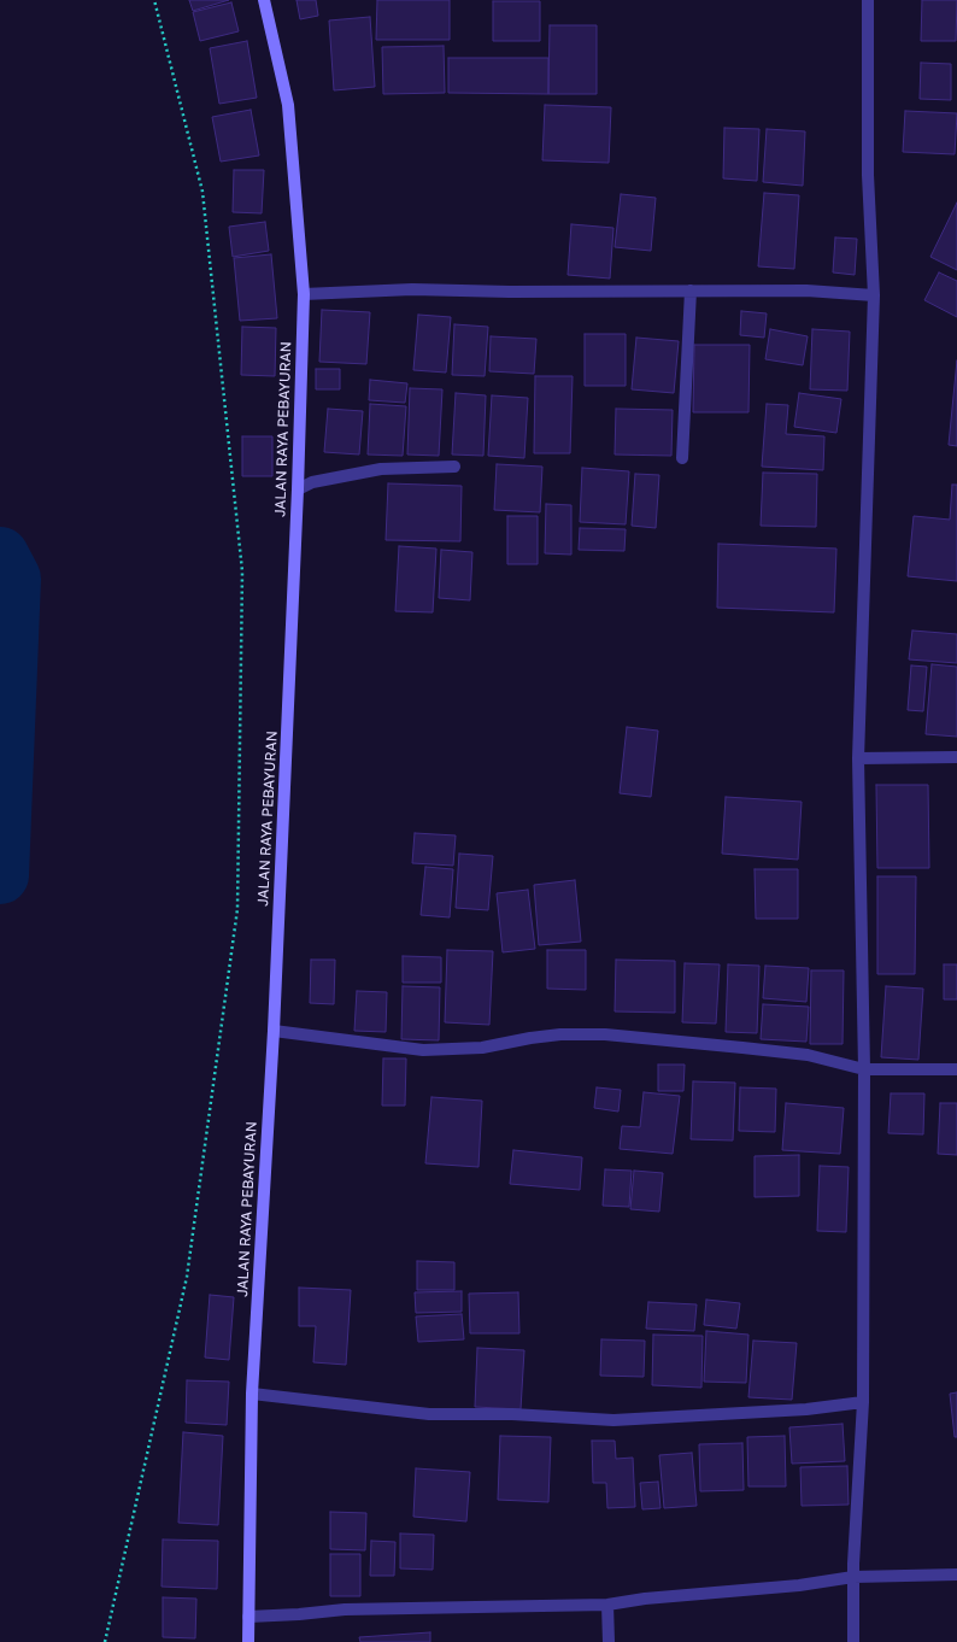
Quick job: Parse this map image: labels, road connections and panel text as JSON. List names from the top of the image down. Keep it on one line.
{"streets":{"main road":["JALAN RAYA PEBAYURAN"]}}
